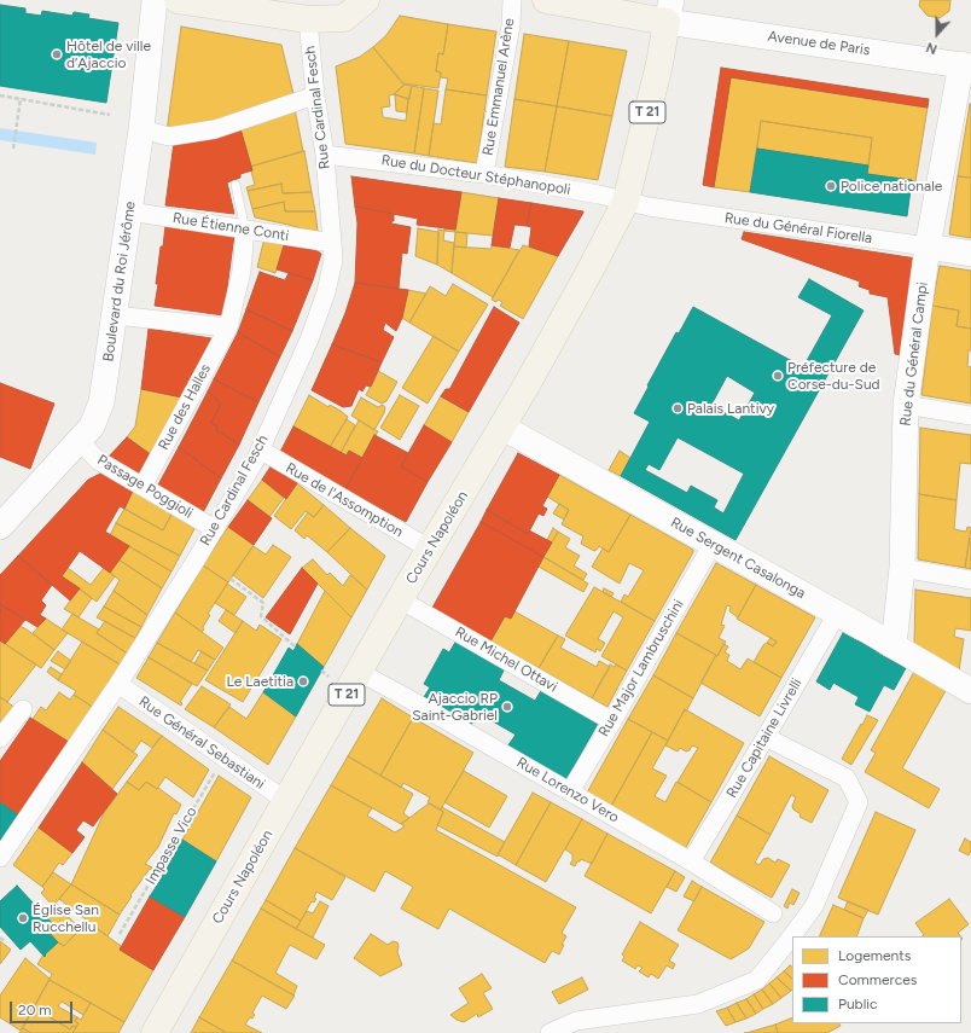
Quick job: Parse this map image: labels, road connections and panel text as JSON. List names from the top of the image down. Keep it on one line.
{"streets":{"main road":["T 21","Cours Napoléon"],"street":["Avenue de Paris","Rue Emmanuel Arène","Rue Cardinal Fesch","Rue du Docteur Stéphanopoli","Rue Étienne Conti","Rue du Général Fiorella","Boulevard du Roi Jérôme","Rue du Général Campi","Rue des Halles","Passage Poggioli","Rue de l'Assomption","Rue Sergent Casalonga","Rue Michel Ottavi","Rue Major Lambruschini","Rue Capitaine Livrelli","Rue Général Sebastiani","Rue Lorenzo Vero"],"path":["Impasse Vico"]},"crossings":[["Avenue de Paris","Rue du Général Campi"],["Avenue de Paris","Cours Napoléon"],["Rue Emmanuel Arène","Rue du Docteur Stéphanopoli"],["Rue Cardinal Fesch","Rue du Docteur Stéphanopoli"],["Rue Cardinal Fesch","Rue Étienne Conti"],["Rue Cardinal Fesch","Passage Poggioli"],["Rue Cardinal Fesch","Rue de l'Assomption"],["Rue Cardinal Fesch","Rue Général Sebastiani"],["Rue du Docteur Stéphanopoli","Rue du Général Fiorella"],["Rue du Docteur Stéphanopoli","Cours Napoléon"],["Rue Étienne Conti","Boulevard du Roi Jérôme"],["Rue Étienne Conti","Rue des Halles"],["Rue du Général Fiorella","Rue du Général Campi"],["Rue du Général Fiorella","Cours Napoléon"],["Boulevard du Roi Jérôme","Passage Poggioli"],["Rue du Général Campi","Rue Sergent Casalonga"],["Rue des Halles","Passage Poggioli"],["Rue de l'Assomption","Cours Napoléon"],["Cours Napoléon","Rue Sergent Casalonga"],["Cours Napoléon","Rue Michel Ottavi"],["Cours Napoléon","Rue Général Sebastiani"],["Cours Napoléon","Rue Lorenzo Vero"],["Rue Sergent Casalonga","Rue Major Lambruschini"],["Rue Sergent Casalonga","Rue Capitaine Livrelli"],["Rue Michel Ottavi","Rue Major Lambruschini"],["Rue Major Lambruschini","Rue Lorenzo Vero"],["Rue Capitaine Livrelli","Rue Lorenzo Vero"],["Rue Général Sebastiani","Impasse Vico"]],"places":["Hôtel de ville d’Ajaccio","Police nationale","Préfecture de Corse-du-Sud","Palais Lantivy","Le Laetitia","Ajaccio RP Saint-Gabriel","Église San Rucchellu"],"legend":["Logements","Commerces","Public"],"scale_bar":"20 m","north":"bottom"}
